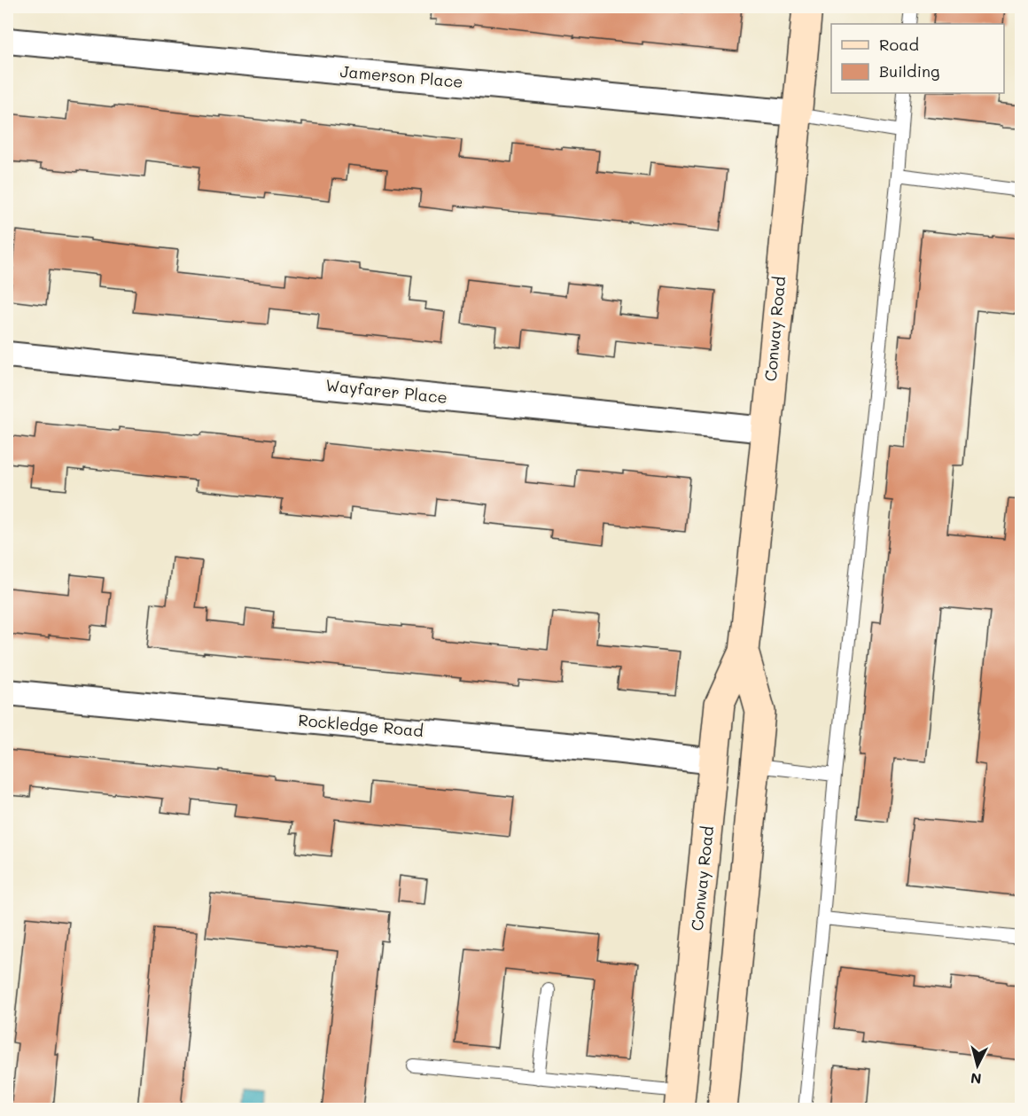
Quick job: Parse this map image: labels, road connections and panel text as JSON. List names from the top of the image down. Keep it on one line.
{"streets":{"main road":["Conway Road"],"street":["Jamerson Place","Wayfarer Place","Rockledge Road"]},"crossings":[["Jamerson Place","Conway Road"],["Conway Road","Wayfarer Place"],["Conway Road","Rockledge Road"]],"legend":["Road","Building"],"north":"bottom"}
